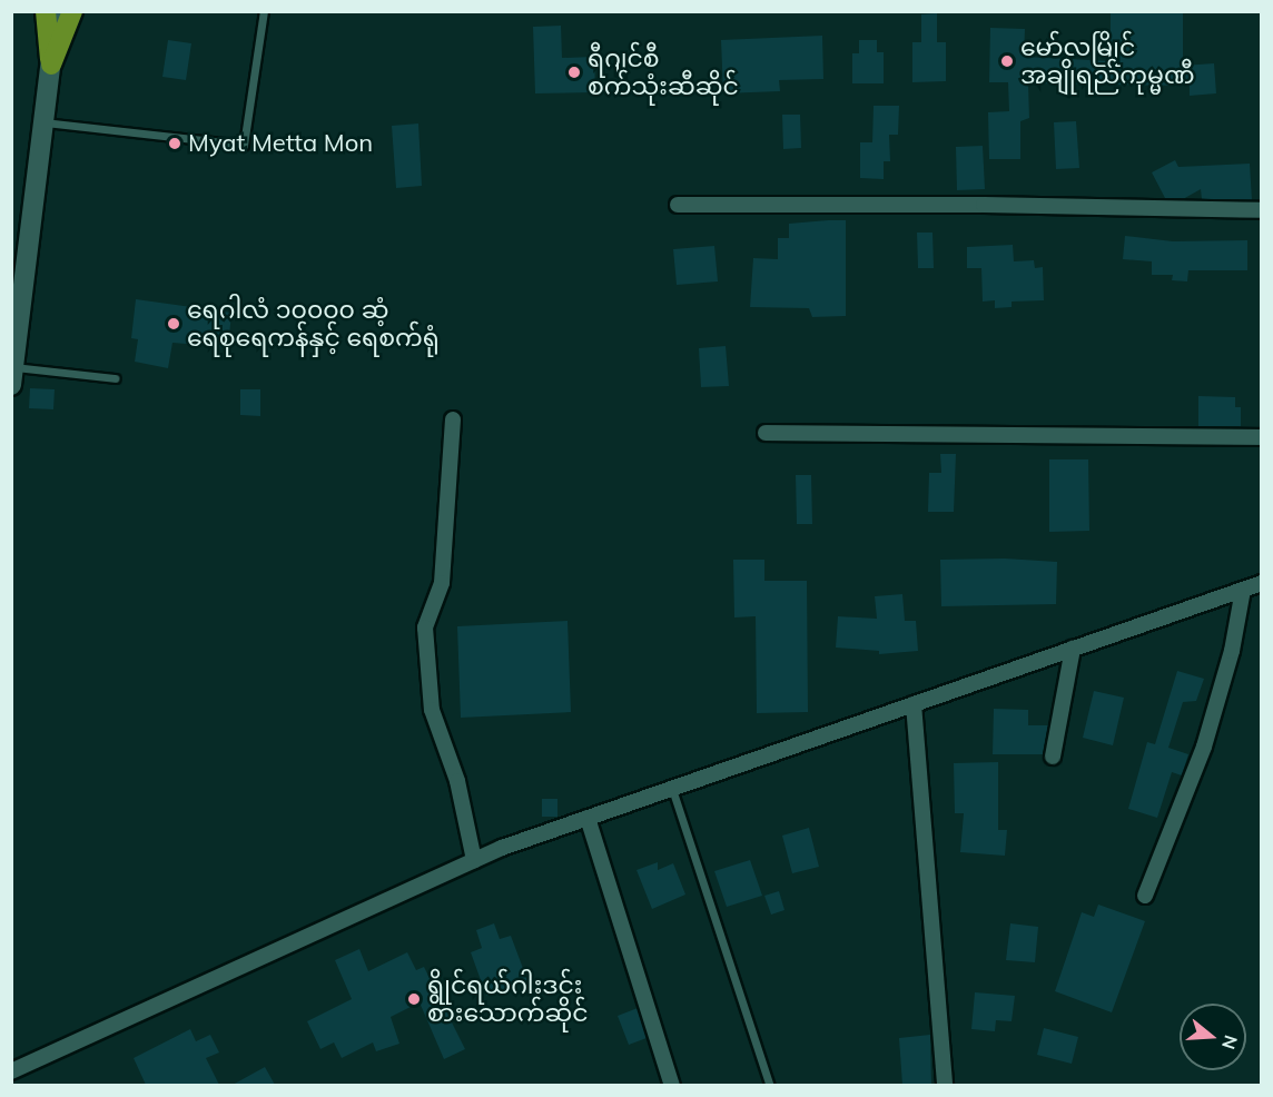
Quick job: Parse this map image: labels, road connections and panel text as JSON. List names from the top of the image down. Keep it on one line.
{"places":["မော်လမြိုင် အချိုရည်ကုမ္မဏီ","ရီဂျင်စီ စက်သုံးဆီဆိုင်","Myat Metta Mon","ရေဂါလံ ၁၀၀၀၀ ဆံ့ ရေစုရေကန်နှင့် ရေစက်ရုံ","ရွိုင်ရယ်ဂါးဒင်း စားသောက်ဆိုင်"],"north":"right"}
